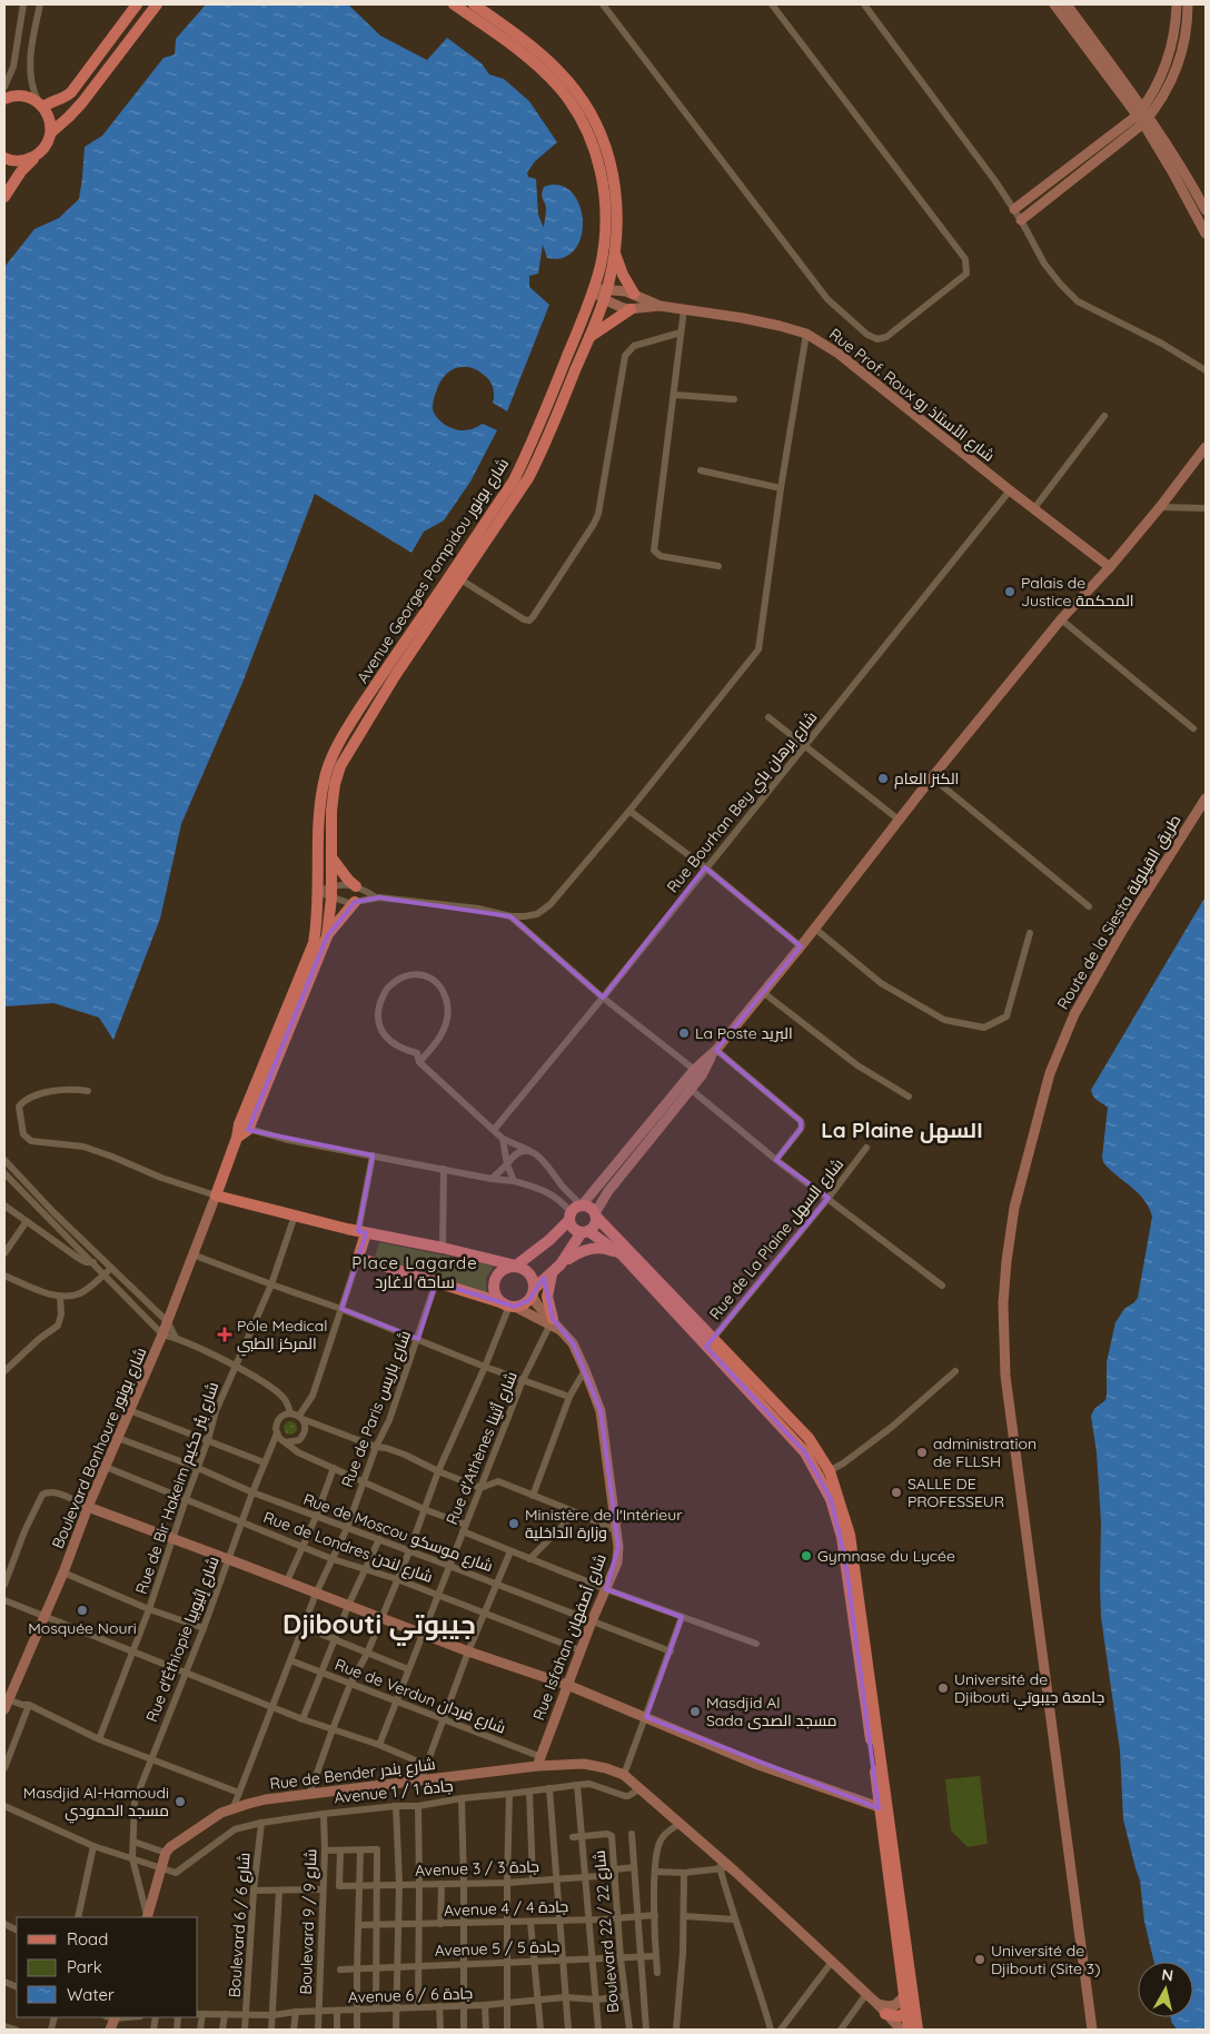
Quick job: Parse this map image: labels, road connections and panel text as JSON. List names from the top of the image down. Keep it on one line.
{"streets":{"main road":["Avenue Georges Pompidou شارع بونور"],"street":["Rue Prof. Roux شارع الأستاذ رو","Rue Bourhan Bey شارع برهان باي","Route de la Siesta طريق القيلولة","Rue de La Plaine شارع السهل","Rue de Paris شارع باريس","Boulevard Bonhoure شارع بونور","Rue d'Athènes شارع أثينا","Rue de Bir Hakeim شارع بئر حكيم","Rue de Moscou شارع موسكو","Rue de Londres شارع لندن","Rue Isfahan شارع أصفهان","Rue d'Éthiopie شارع إثيوبيا","Rue de Verdun شارع فردان","Rue de Bender شارع بندر","Avenue 1 / جادة 1","Avenue 3 / جادة 3","Avenue 4 / جادة 4","Boulevard 9 / شارع 9","Boulevard 6 / شارع 6","Boulevard 22 / شارع 22","Avenue 5 / جادة 5","Avenue 6 / جادة 6"]},"crossings":[["Rue Prof. Roux شارع الأستاذ رو","Avenue Georges Pompidou شارع بونور"],["Rue Prof. Roux شارع الأستاذ رو","Rue Bourhan Bey شارع برهان باي"],["Avenue Georges Pompidou شارع بونور","Boulevard Bonhoure شارع بونور"],["Rue de Paris شارع باريس","Rue de Moscou شارع موسكو"],["Rue de Paris شارع باريس","Rue de Londres شارع لندن"],["Rue de Paris شارع باريس","Rue de Verdun شارع فردان"],["Rue de Paris شارع باريس","Rue de Bender شارع بندر"],["Boulevard Bonhoure شارع بونور","Rue de Moscou شارع موسكو"],["Boulevard Bonhoure شارع بونور","Rue de Londres شارع لندن"],["Rue d'Athènes شارع أثينا","Rue de Moscou شارع موسكو"],["Rue d'Athènes شارع أثينا","Rue de Londres شارع لندن"],["Rue d'Athènes شارع أثينا","Rue Isfahan شارع أصفهان"],["Rue d'Athènes شارع أثينا","Rue de Verdun شارع فردان"],["Rue de Bir Hakeim شارع بئر حكيم","Rue de Moscou شارع موسكو"],["Rue de Bir Hakeim شارع بئر حكيم","Rue de Londres شارع لندن"],["Rue de Moscou شارع موسكو","Rue Isfahan شارع أصفهان"],["Rue de Moscou شارع موسكو","Rue d'Éthiopie شارع إثيوبيا"],["Rue de Londres شارع لندن","Rue Isfahan شارع أصفهان"],["Rue de Londres شارع لندن","Rue d'Éthiopie شارع إثيوبيا"],["Rue Isfahan شارع أصفهان","Rue de Verdun شارع فردان"],["Rue Isfahan شارع أصفهان","Rue de Bender شارع بندر"],["Rue de Verdun شارع فردان","Rue de Bender شارع بندر"],["Avenue 1 / جادة 1","Boulevard 9 / شارع 9"],["Avenue 1 / جادة 1","Boulevard 6 / شارع 6"],["Avenue 3 / جادة 3","Boulevard 22 / شارع 22"],["Avenue 4 / جادة 4","Boulevard 22 / شارع 22"],["Boulevard 9 / شارع 9","Avenue 6 / جادة 6"],["Boulevard 6 / شارع 6","Avenue 6 / جادة 6"],["Boulevard 22 / شارع 22","Avenue 5 / جادة 5"],["Boulevard 22 / شارع 22","Avenue 6 / جادة 6"]],"districts":["La Plaine السهل","Place Lagarde ساحة لاغارد","Djibouti جيبوتي"],"places":{"other":["Palais de Justice المحكمة","الكنز العام","La Poste البريد","administration de FLLSH","SALLE DE PROFESSEUR","Ministère de l'Intérieur وزارة الداخلية","Gymnase du Lycée","Mosquée Nouri","Université de Djibouti جامعة جيبوتي","Masdjid Al Sada مسجد الصدى","Masdjid Al-Hamoudi مسجد الحمودي","Université de Djibouti (Site 3)"],"health":["Pôle Medical المركز الطبي"]},"legend":["Road","Park","Water"],"north":"top"}
